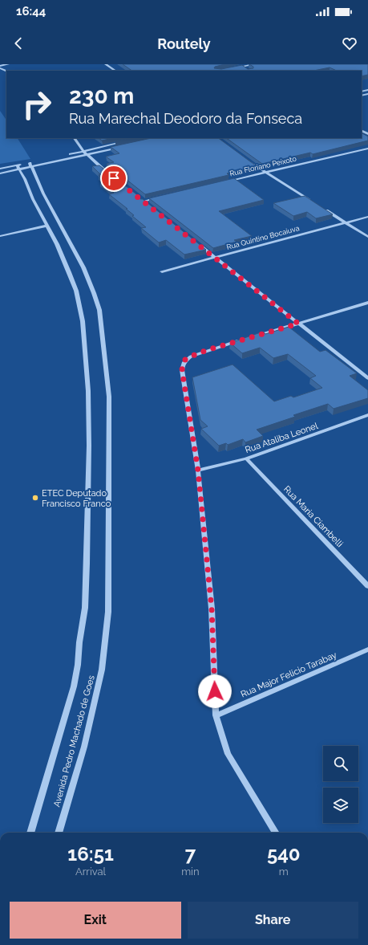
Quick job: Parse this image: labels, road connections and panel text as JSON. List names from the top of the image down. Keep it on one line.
{"streets":{"street":["Rua Floriano Peixoto","Rua Quintino Bocaiuva","Rua Ataliba Leonel","Rua Maria Ciambelli","Rua Major Felicio Tarabay","Avenida Pedro Machado de Goes"]},"crossings":[["Rua Ataliba Leonel","Rua Maria Ciambelli"]],"places":["ETEC Deputado Francisco Franco"],"page":{"status":"16:44","header":"Routely","turn":["230 m","Rua Marechal Deodoro da Fonseca"],"eta":["16:51","Arrival","7","min","540","m"],"buttons":["Exit","Share"]}}
